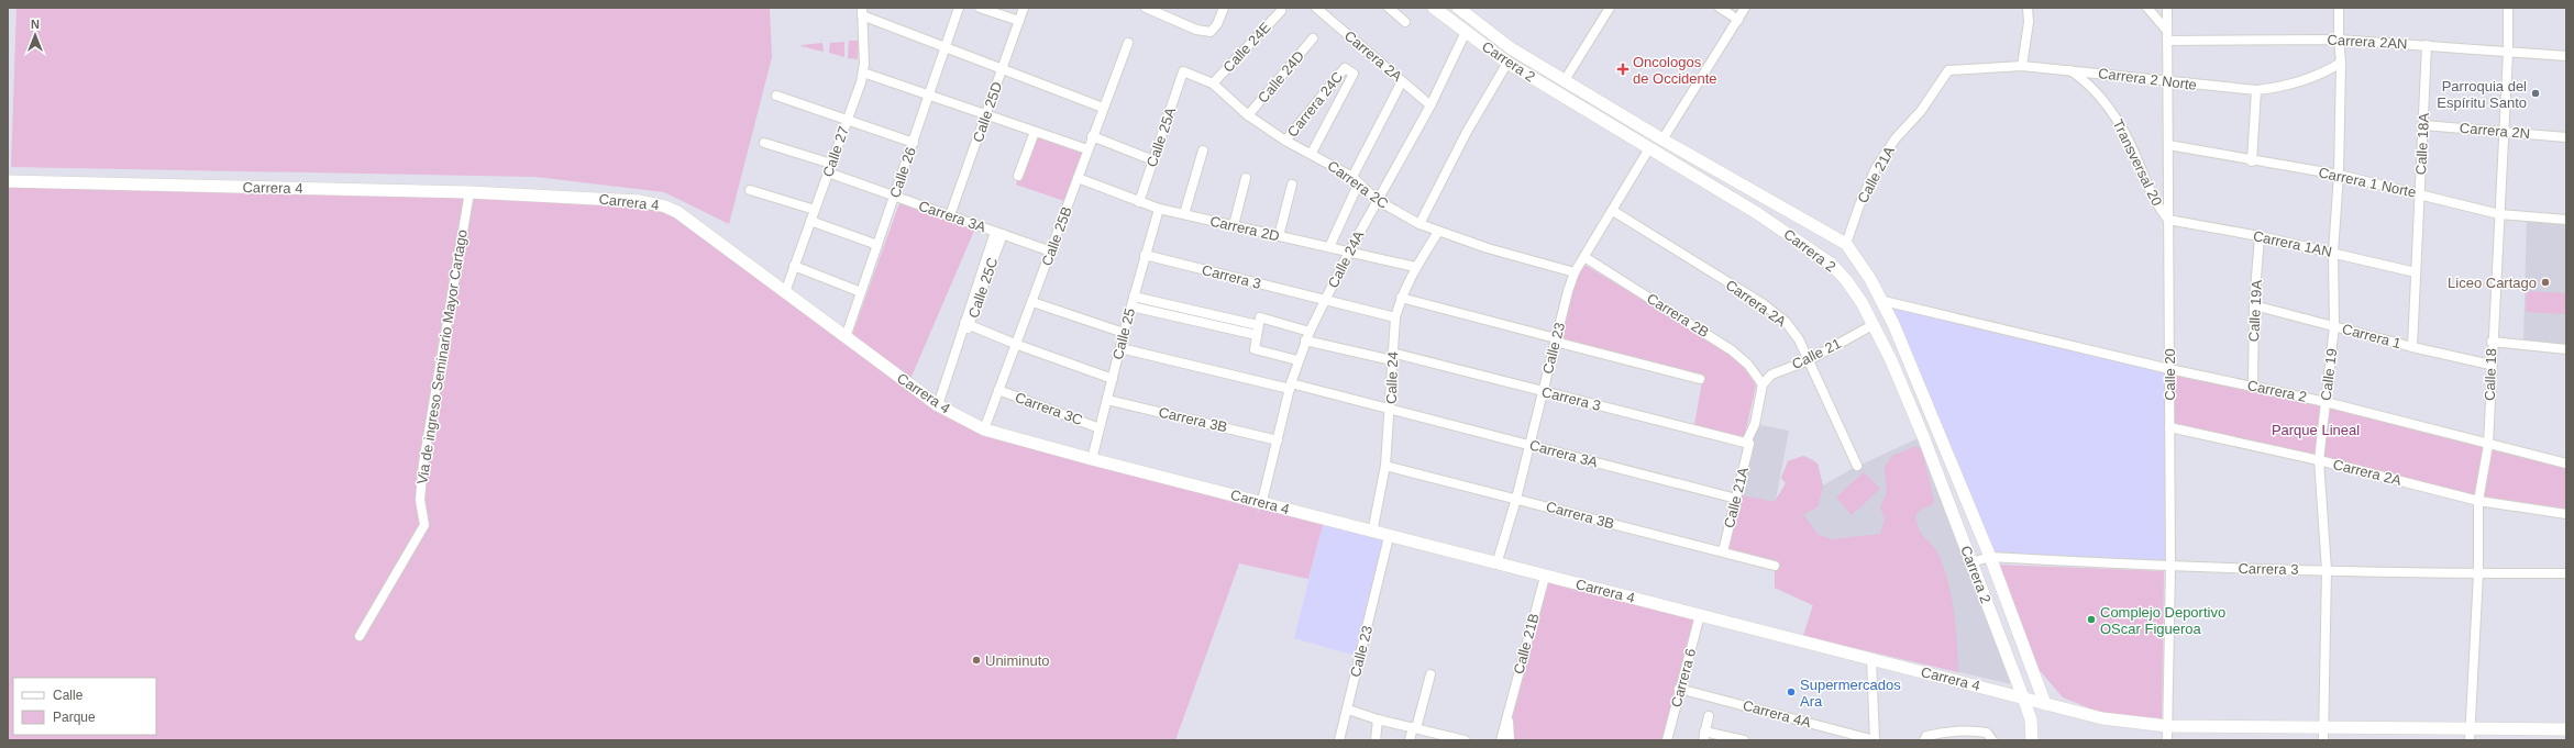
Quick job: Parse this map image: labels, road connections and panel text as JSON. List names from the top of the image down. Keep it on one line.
{"streets":{"main road":["Carrera 2","Carrera 4"],"street":["Carrera 2AN","Calle 24E","Carrera 2A","Calle 24D","Carrera 2 Norte","Carrera 24C","Calle 25D","Carrera 2N","Calle 25A","Calle 18A","Calle 27","Transversal 20","Calle 26","Calle 21A","Carrera 1 Norte","Carrera 2C","Carrera 3A","Carrera 2D","Calle 25B","Carrera 1AN","Calle 24A","Carrera 3","Calle 25C","Calle 19A","Carrera 2B","Calle 25","Carrera 1","Calle 23","Calle 21","Via de ingreso Seminario Mayor Cartago","Calle 20","Calle 19","Calle 18","Calle 24","Carrera 3C","Carrera 3B","Calle 21B","Carrera 6","Carrera 4A"]},"crossings":[["Carrera 2AN","Calle 18A"],["Carrera 2AN","Calle 20"],["Carrera 2AN","Calle 19"],["Carrera 2AN","Calle 18"],["Calle 24E","Carrera 2C"],["Carrera 2A","Calle 24A"],["Carrera 2A","Calle 23"],["Carrera 2A","Calle 21"],["Carrera 2A","Calle 20"],["Carrera 2A","Calle 19"],["Carrera 2A","Calle 18"],["Carrera 2","Calle 21A"],["Carrera 2","Carrera 4"],["Carrera 2","Calle 24A"],["Carrera 2","Carrera 3"],["Carrera 2","Calle 19A"],["Carrera 2","Calle 23"],["Carrera 2","Calle 21"],["Carrera 2","Calle 20"],["Carrera 2","Calle 19"],["Carrera 2","Calle 18"],["Calle 24D","Carrera 2C"],["Carrera 2 Norte","Transversal 20"],["Carrera 2 Norte","Calle 21A"],["Carrera 2 Norte","Calle 20"],["Carrera 2 Norte","Calle 19"],["Carrera 24C","Carrera 2C"],["Calle 25D","Carrera 3A"],["Carrera 2N","Calle 18A"],["Carrera 2N","Calle 18"],["Calle 25A","Carrera 2C"],["Calle 25A","Carrera 2D"],["Calle 18A","Carrera 1 Norte"],["Calle 18A","Carrera 1AN"],["Calle 18A","Carrera 1"],["Calle 27","Carrera 4"],["Calle 27","Carrera 3A"],["Transversal 20","Carrera 1AN"],["Transversal 20","Calle 20"],["Calle 26","Carrera 4"],["Calle 26","Carrera 3A"],["Calle 21A","Carrera 3A"],["Calle 21A","Carrera 3"],["Calle 21A","Carrera 2B"],["Calle 21A","Calle 21"],["Calle 21A","Carrera 3B"],["Carrera 1 Norte","Calle 20"],["Carrera 1 Norte","Calle 19"],["Carrera 1 Norte","Calle 18"],["Carrera 2C","Calle 24A"],["Carrera 2C","Calle 23"],["Carrera 2C","Calle 24"],["Carrera 4","Calle 25B"],["Carrera 4","Calle 24A"],["Carrera 4","Calle 25C"],["Carrera 4","Calle 25"],["Carrera 4","Calle 23"],["Carrera 4","Via de ingreso Seminario Mayor Cartago"],["Carrera 4","Calle 20"],["Carrera 4","Calle 19"],["Carrera 4","Calle 18"],["Carrera 4","Calle 24"],["Carrera 4","Calle 21B"],["Carrera 4","Carrera 6"],["Carrera 3A","Calle 25B"],["Carrera 3A","Calle 25C"],["Carrera 3A","Calle 23"],["Carrera 3A","Calle 24"],["Carrera 2D","Calle 25B"],["Carrera 2D","Calle 24A"],["Carrera 2D","Calle 25"],["Carrera 2D","Calle 24"],["Calle 25B","Carrera 3C"],["Carrera 1AN","Calle 19A"],["Carrera 1AN","Calle 20"],["Carrera 1AN","Calle 19"],["Calle 24A","Carrera 3"],["Calle 24A","Carrera 3B"],["Carrera 3","Calle 25"],["Carrera 3","Calle 23"],["Carrera 3","Calle 20"],["Carrera 3","Calle 19"],["Carrera 3","Calle 18"],["Carrera 3","Calle 24"],["Calle 19A","Carrera 1"],["Carrera 2B","Calle 23"],["Carrera 2B","Calle 21"],["Calle 25","Carrera 3C"],["Calle 25","Carrera 3B"],["Carrera 1","Calle 19"],["Carrera 1","Calle 18"],["Calle 23","Carrera 3B"],["Calle 24","Carrera 3B"],["Carrera 6","Carrera 4A"]],"parks":["Parque Lineal"],"places":{"health":["Oncologos de Occidente"],"other":["Parroquia del Espíritu Santo","Liceo Cartago","Complejo Deportivo OScar Figueroa","Uniminuto","Supermercados Ara"]},"legend":["Calle","Parque"],"north":"top"}
